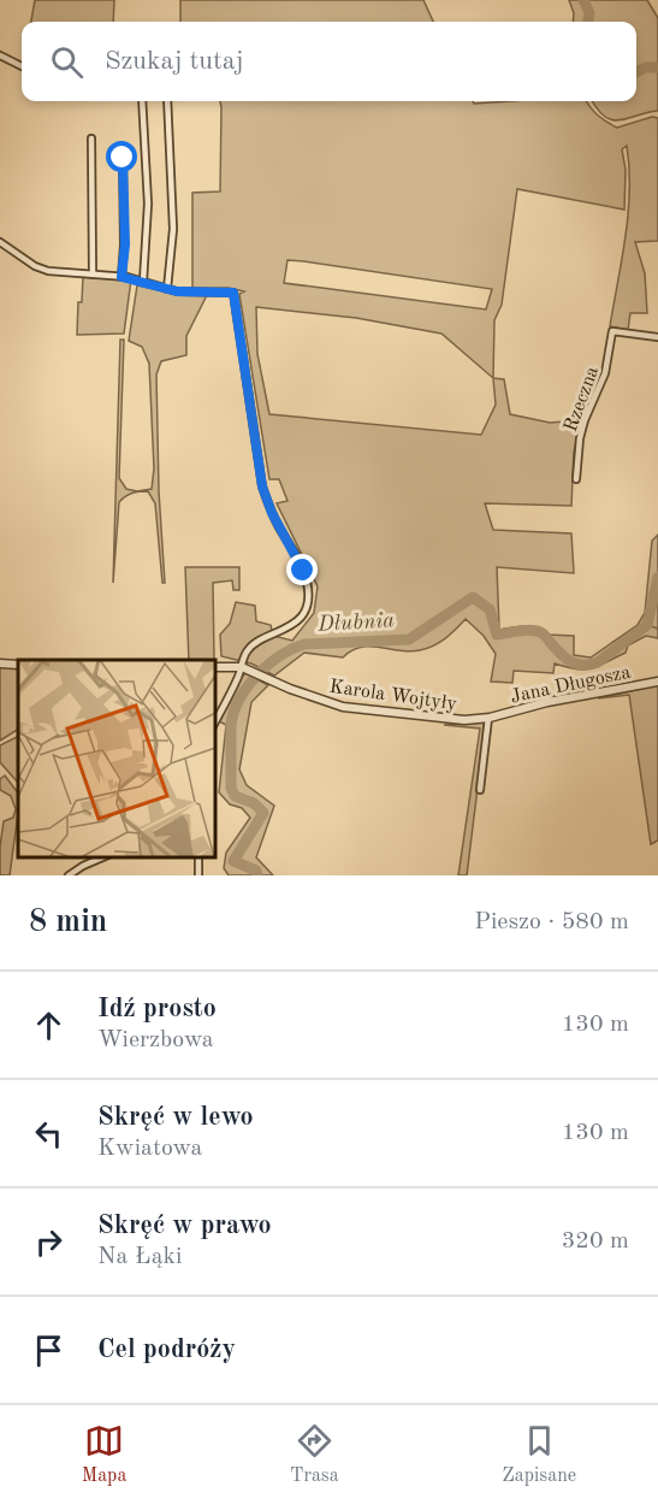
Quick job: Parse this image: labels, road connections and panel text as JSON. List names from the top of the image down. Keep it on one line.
{"streets":{"street":["Rzeczna","Jana Długosza","Karola Wojtyły"]},"crossings":[["Jana Długosza","Karola Wojtyły"]],"water":["Dłubnia"],"page":{"search":"Szukaj tutaj","heading":["8 min","Pieszo · 580 m"],"list":[["Idź prosto","Wierzbowa","130 m"],["Skręć w lewo","Kwiatowa","130 m"],["Skręć w prawo","Na Łąki","320 m"],"Cel podróży"],"nav":["Mapa","Trasa","Zapisane"]}}
